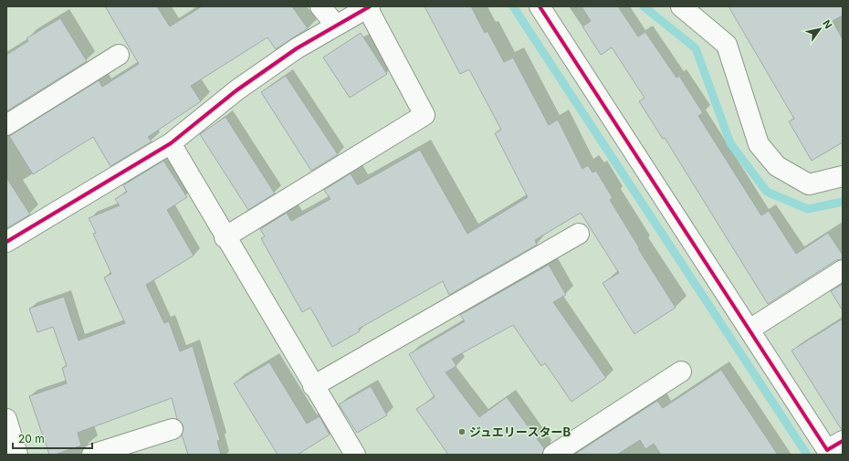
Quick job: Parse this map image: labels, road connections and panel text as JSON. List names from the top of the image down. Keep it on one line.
{"places":["ジュエリースターB"],"scale_bar":"20 m","north":"top right"}
